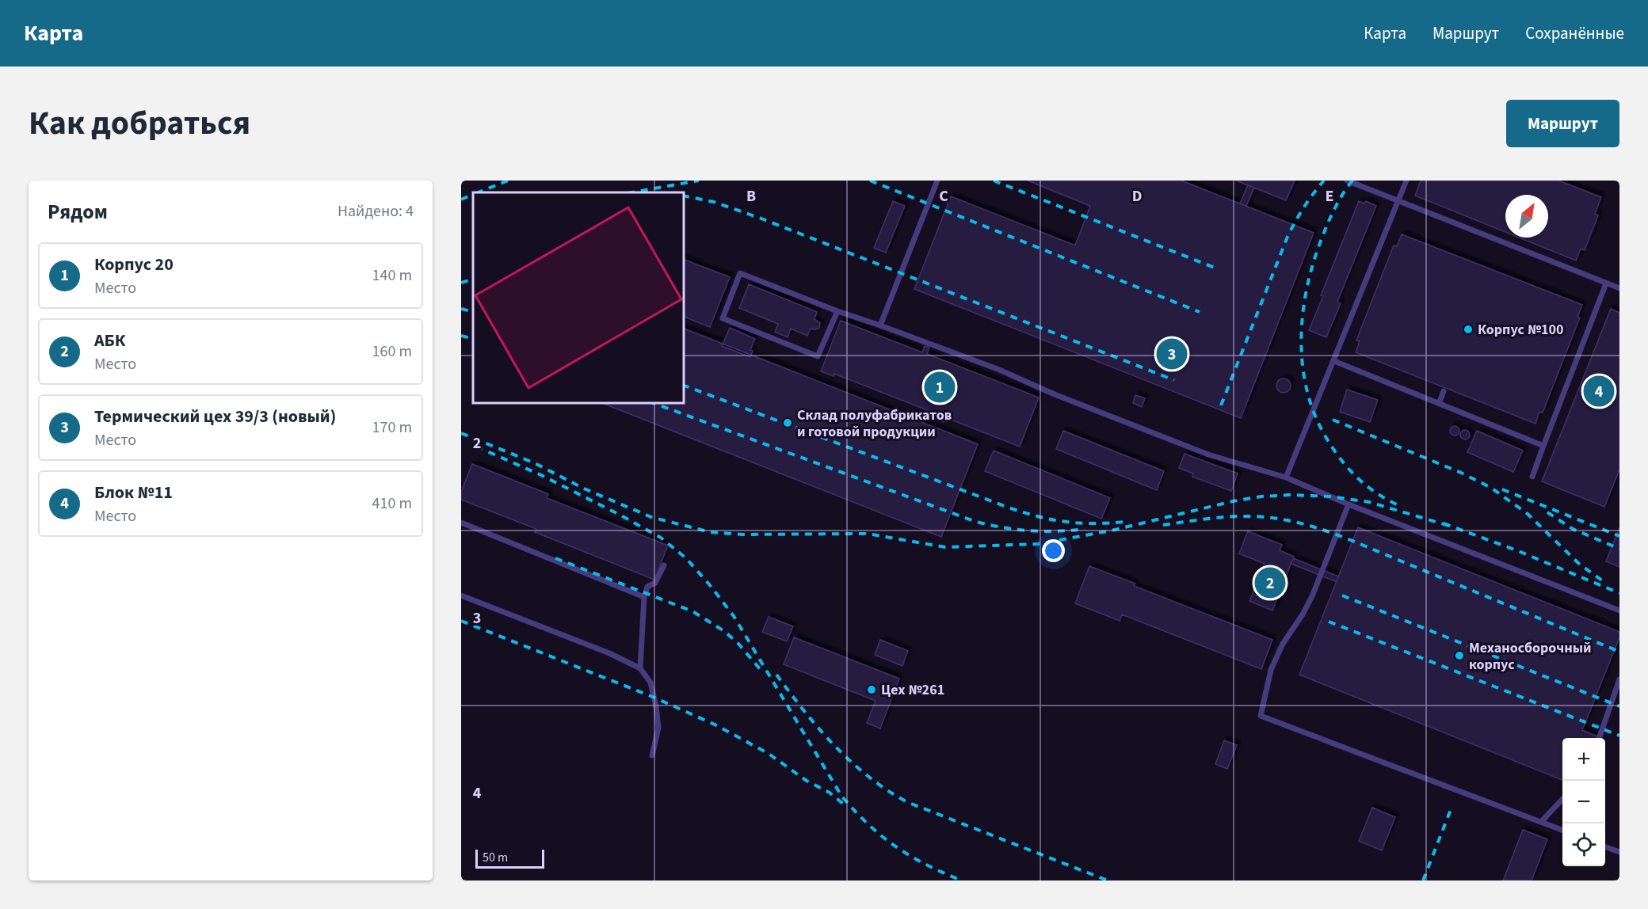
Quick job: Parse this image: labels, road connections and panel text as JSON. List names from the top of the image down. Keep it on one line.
{"places":["Корпус №100","Склад полуфабрикатов и готовой продукции","Механосборочный корпус","Цех №261"],"scale_bar":"50 m","north":"top right","page":{"header":"Карта","nav":["Карта","Маршрут","Сохранённые"],"title":"Как добраться","buttons":"Маршрут","heading":["Рядом","Найдено: 4"],"list":[{"mark":"1","name":"Корпус 20","note":"Место","value":"140 m"},{"mark":"2","name":"АБК","note":"Место","value":"160 m"},{"mark":"3","name":"Термический цех 39/3 (новый)","note":"Место","value":"170 m"},{"mark":"4","name":"Блок №11","note":"Место","value":"410 m"}],"pins":["3","1","4","2"],"map_buttons":["+","−"],"scale":"50 m"},"grid":{"columns":["B","C","D","E"],"rows":["2","3","4"]}}
